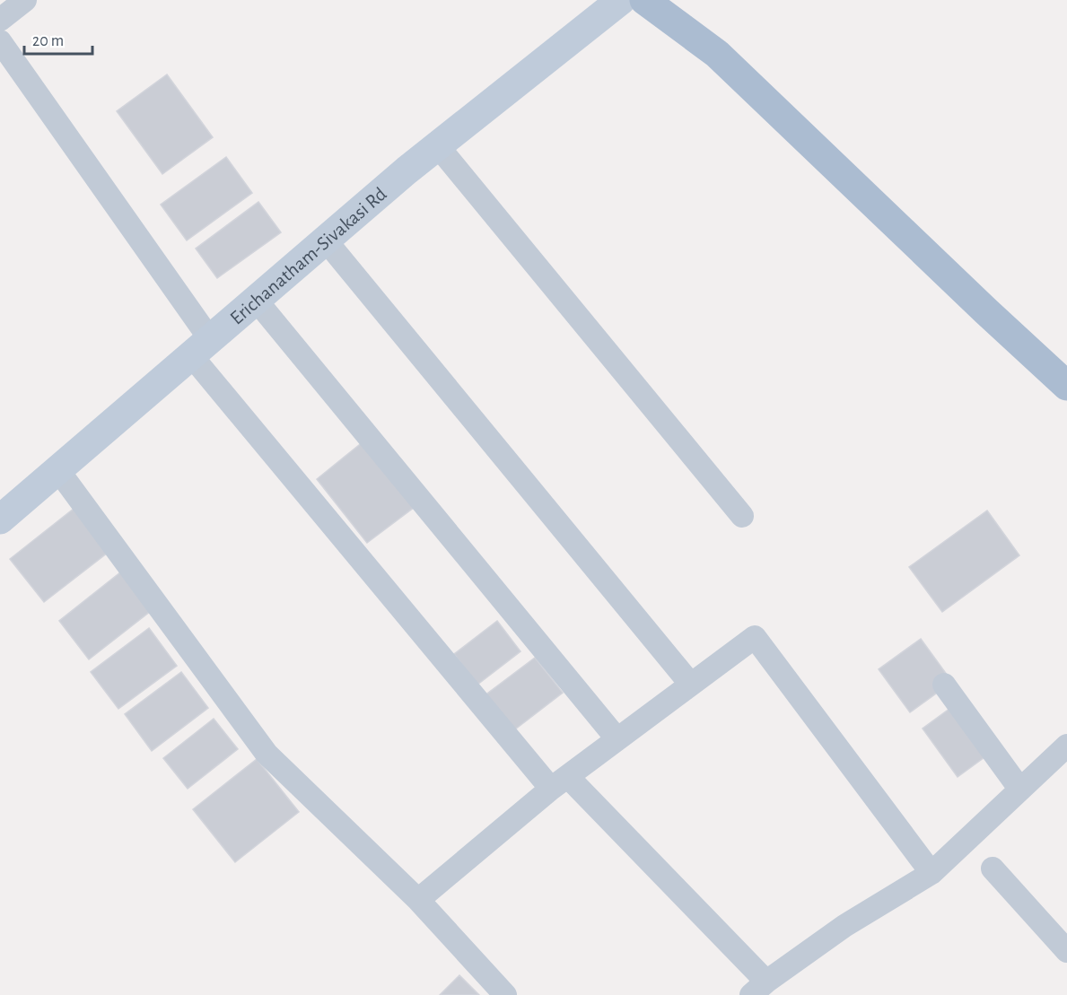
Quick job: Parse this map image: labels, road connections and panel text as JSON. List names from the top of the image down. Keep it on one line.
{"streets":{"main road":["Erichanatham-Sivakasi Rd"]},"scale_bar":"20 m"}
